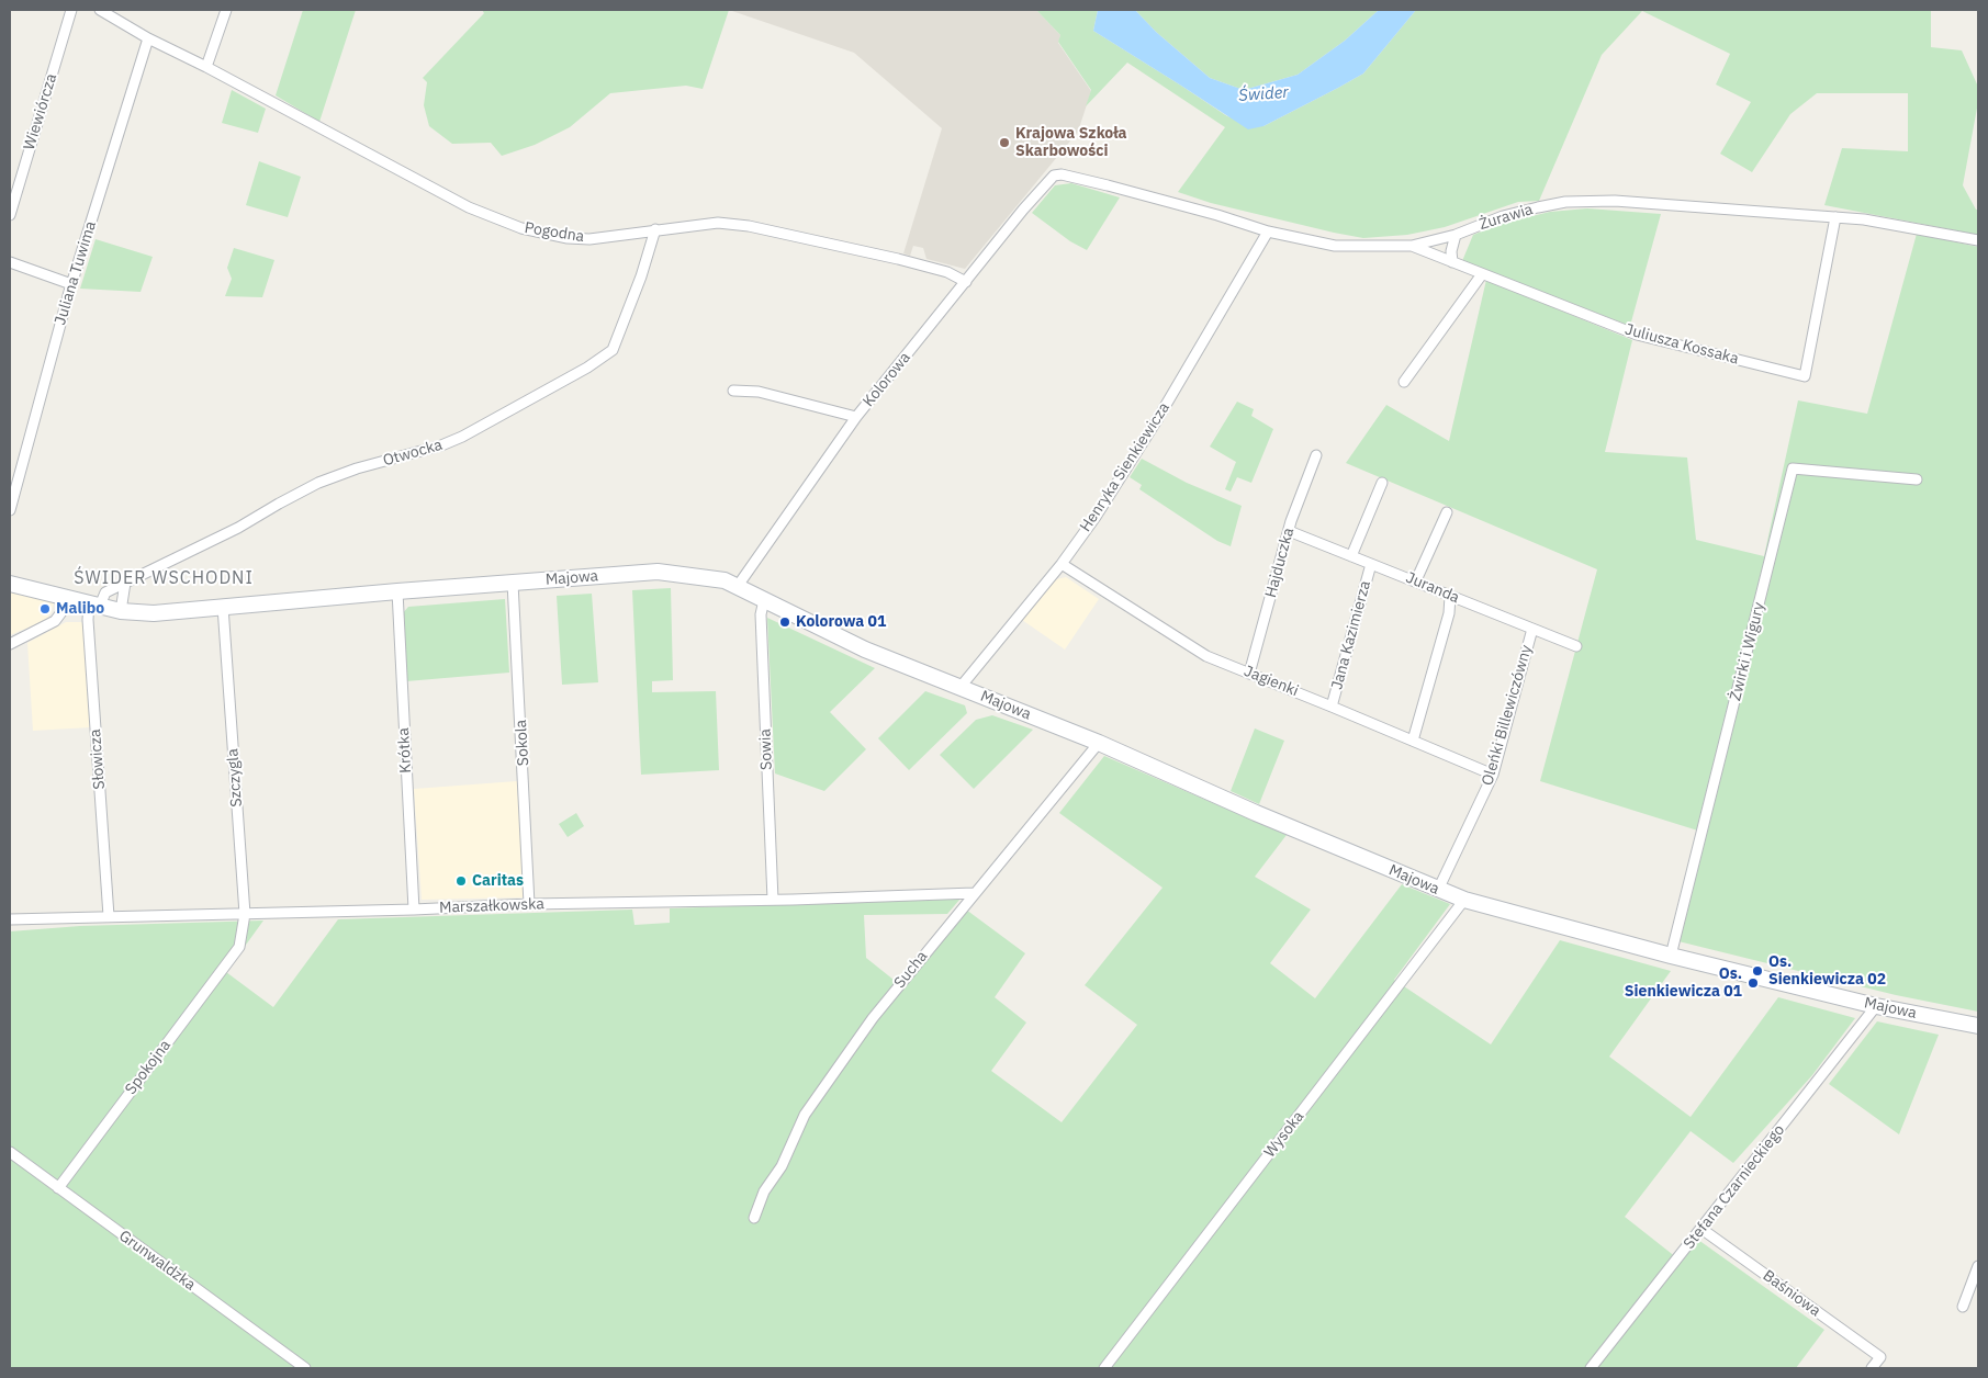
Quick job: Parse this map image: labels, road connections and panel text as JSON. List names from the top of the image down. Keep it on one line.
{"streets":{"street":["Wiewiórcza","Żurawia","Pogodna","Juliana Tuwima","Juliusza Kossaka","Kolorowa","Otwocka","Henryka Sienkiewicza","Hajduczka","Majowa","Juranda","Jana Kazimierza","Żwirki i Wigury","Jagienki","Oleńki Billewiczówny","Sokola","Sowia","Krótka","Słowicza","Szczygla","Marszałkowska","Sucha","Spokojna","Wysoka","Stefana Czarnieckiego","Grunwaldzka","Baśniowa"]},"crossings":[["Żurawia","Juliusza Kossaka"],["Żurawia","Kolorowa"],["Żurawia","Henryka Sienkiewicza"],["Pogodna","Juliana Tuwima"],["Pogodna","Kolorowa"],["Pogodna","Otwocka"],["Kolorowa","Majowa"],["Otwocka","Majowa"],["Otwocka","Słowicza"],["Henryka Sienkiewicza","Majowa"],["Henryka Sienkiewicza","Jagienki"],["Hajduczka","Juranda"],["Hajduczka","Jagienki"],["Majowa","Żwirki i Wigury"],["Majowa","Oleńki Billewiczówny"],["Majowa","Sokola"],["Majowa","Sowia"],["Majowa","Krótka"],["Majowa","Słowicza"],["Majowa","Szczygla"],["Majowa","Sucha"],["Majowa","Wysoka"],["Majowa","Stefana Czarnieckiego"],["Juranda","Jana Kazimierza"],["Juranda","Oleńki Billewiczówny"],["Jana Kazimierza","Jagienki"],["Jagienki","Oleńki Billewiczówny"],["Sokola","Marszałkowska"],["Sowia","Marszałkowska"],["Krótka","Marszałkowska"],["Słowicza","Marszałkowska"],["Szczygla","Marszałkowska"],["Szczygla","Spokojna"],["Marszałkowska","Sucha"],["Spokojna","Grunwaldzka"],["Stefana Czarnieckiego","Baśniowa"]],"districts":["ŚWIDER WSCHODNI"],"water":["Świder"],"places":["Krajowa Szkoła Skarbowości","Malibo","Kolorowa 01","Caritas","Os. Sienkiewicza 02","Os. Sienkiewicza 01"]}
